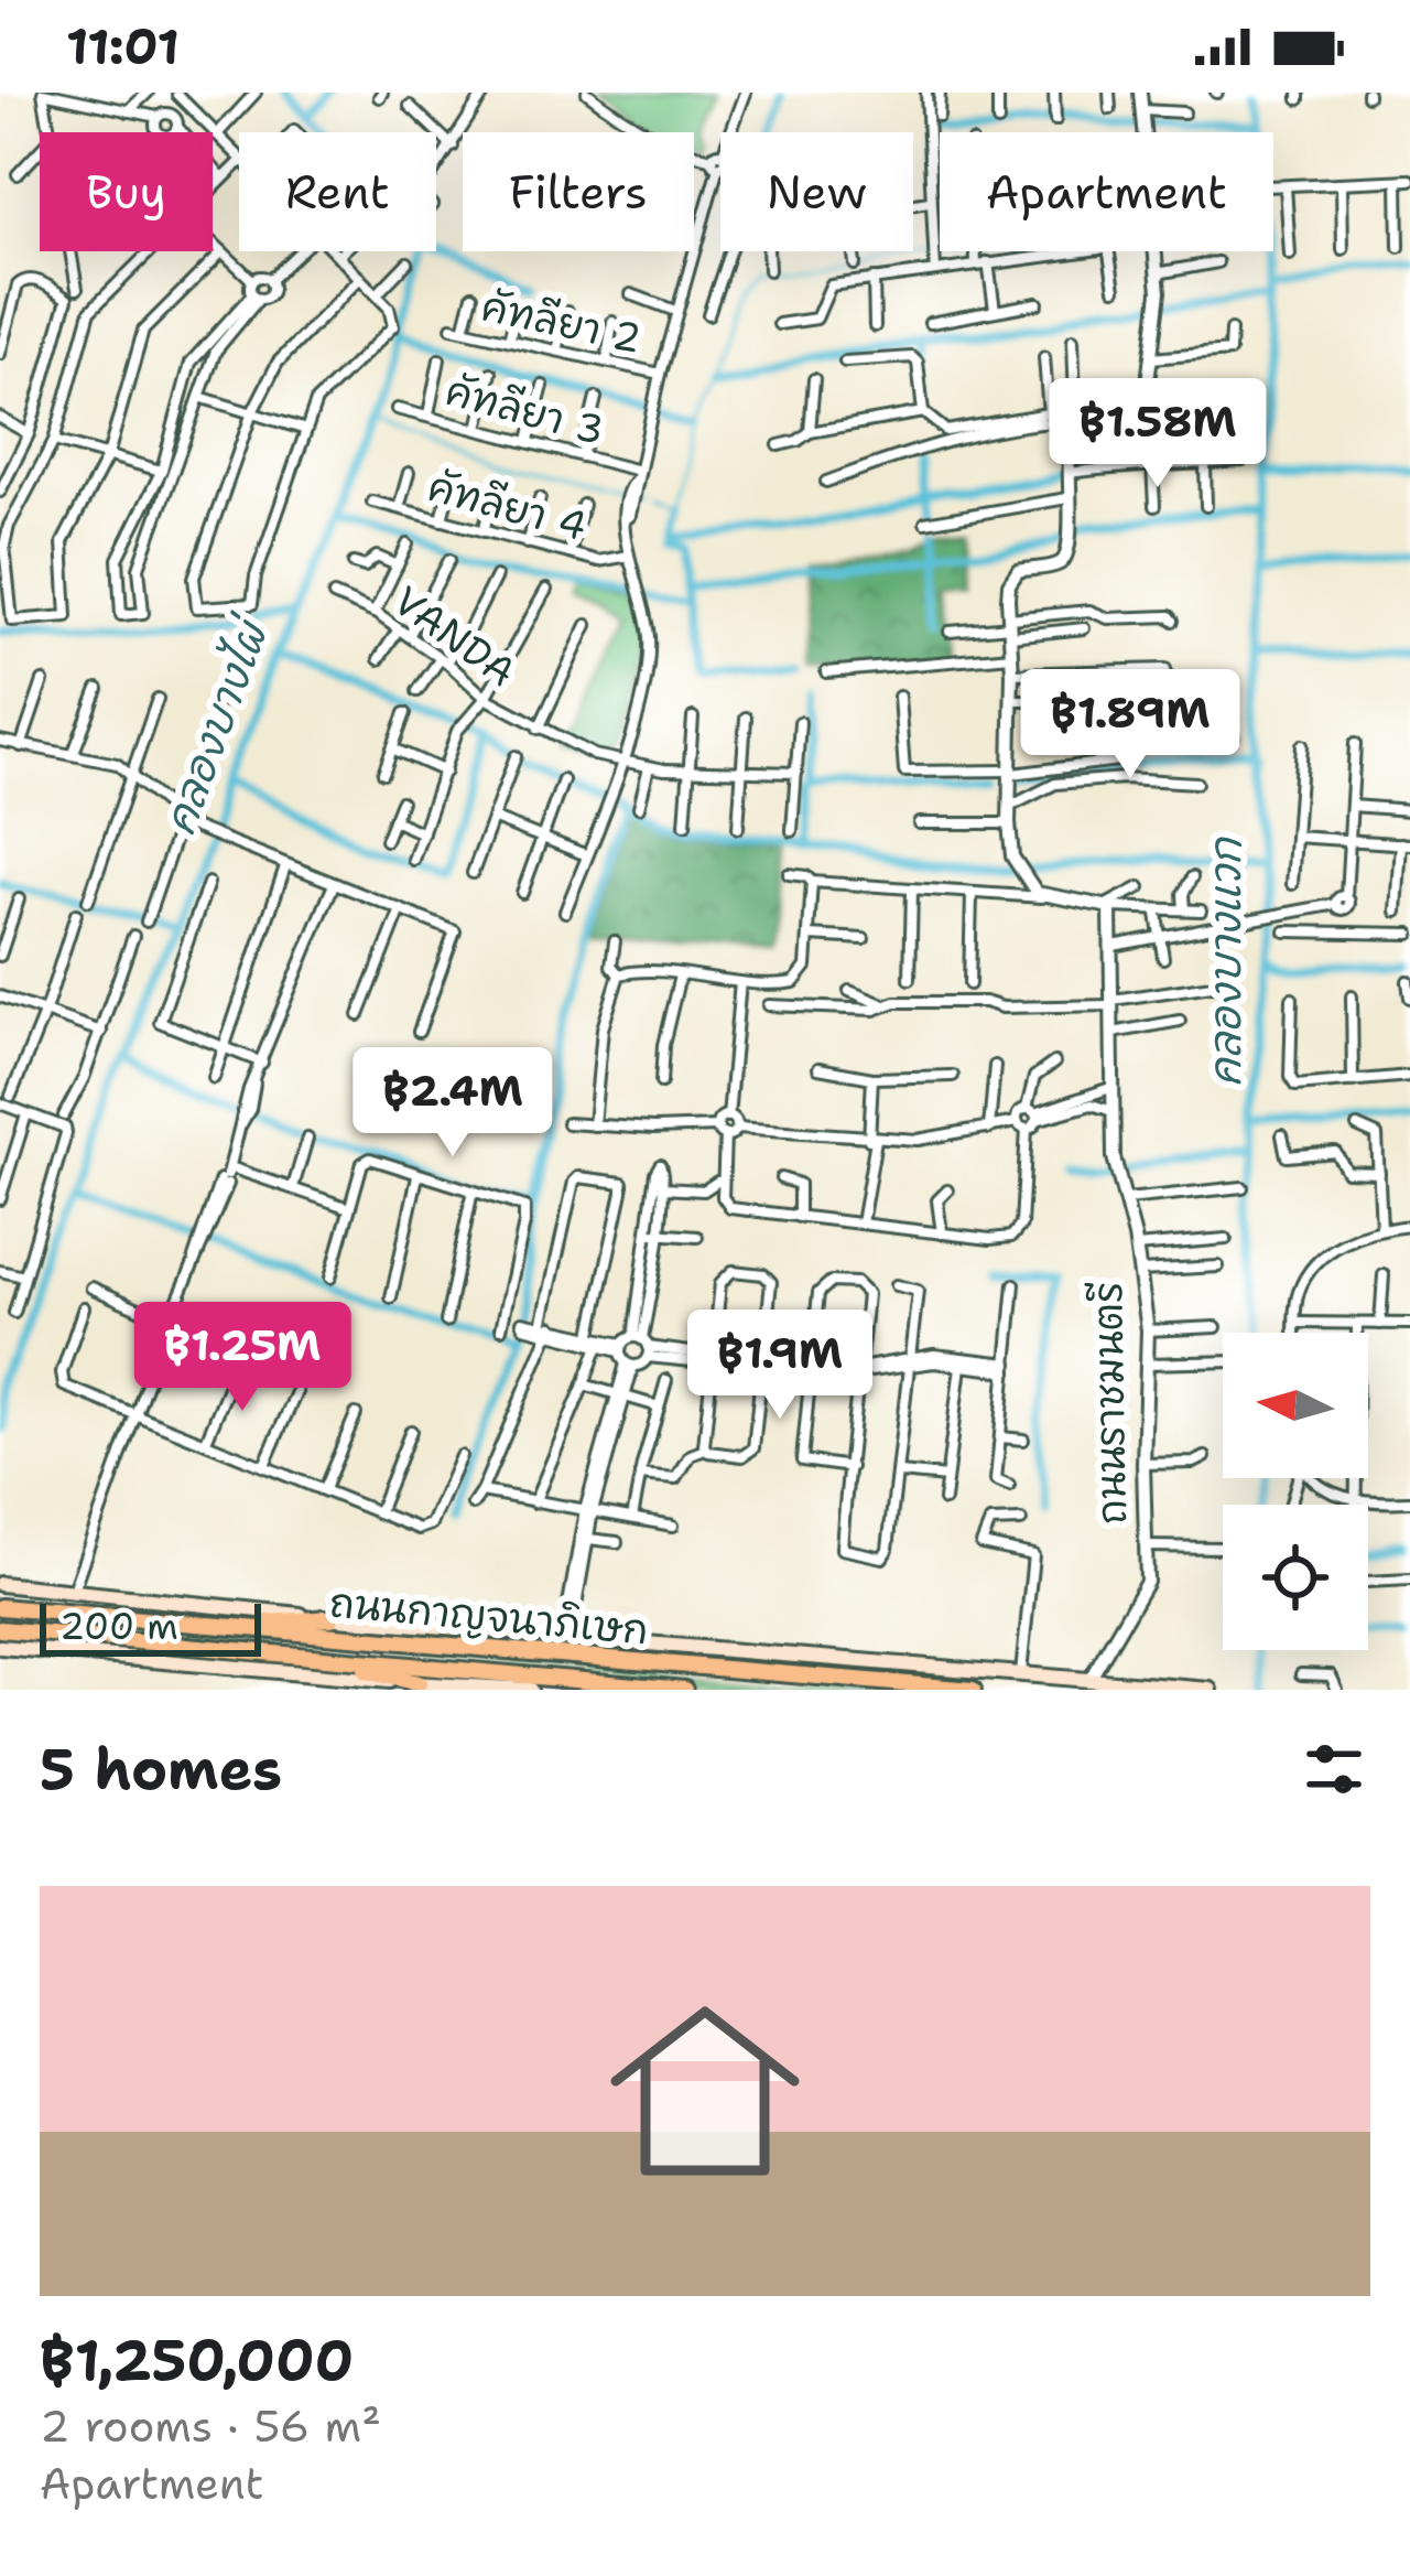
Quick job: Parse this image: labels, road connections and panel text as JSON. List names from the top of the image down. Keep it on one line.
{"streets":{"highway":["ถนนกาญจนาภิเษก"],"street":["คัทลียา 2","คัทลียา 3","คัทลียา 4","VANDA","ถนนราชมนตรี"]},"water":["คลองบางไผ่","คลองบางแวก"],"scale_bar":"200 m","north":"left","page":{"status":"11:01","chip":["Buy","Rent","Filters","New","Apartment"],"price":["฿1.58M","฿1.89M","฿2.4M","฿1.25M","฿1.9M"],"scale":"200 m","heading":"5 homes","list":[{"name":"฿1,250,000","note":"2 rooms · 56 m² · Apartment"}]}}
